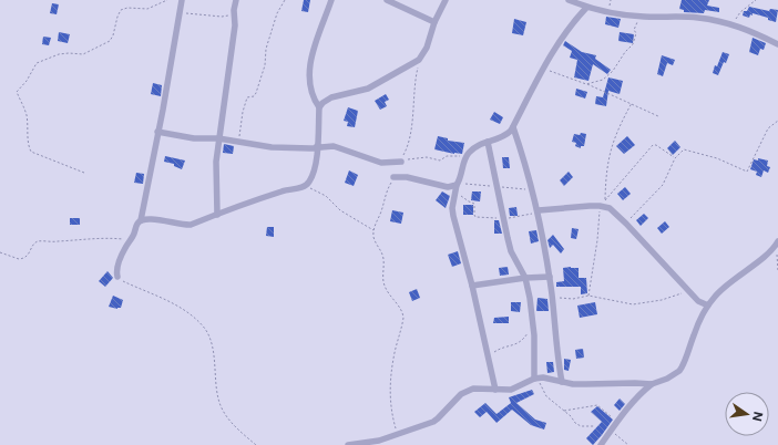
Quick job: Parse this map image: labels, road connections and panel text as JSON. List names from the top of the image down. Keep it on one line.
{"north":"right"}
